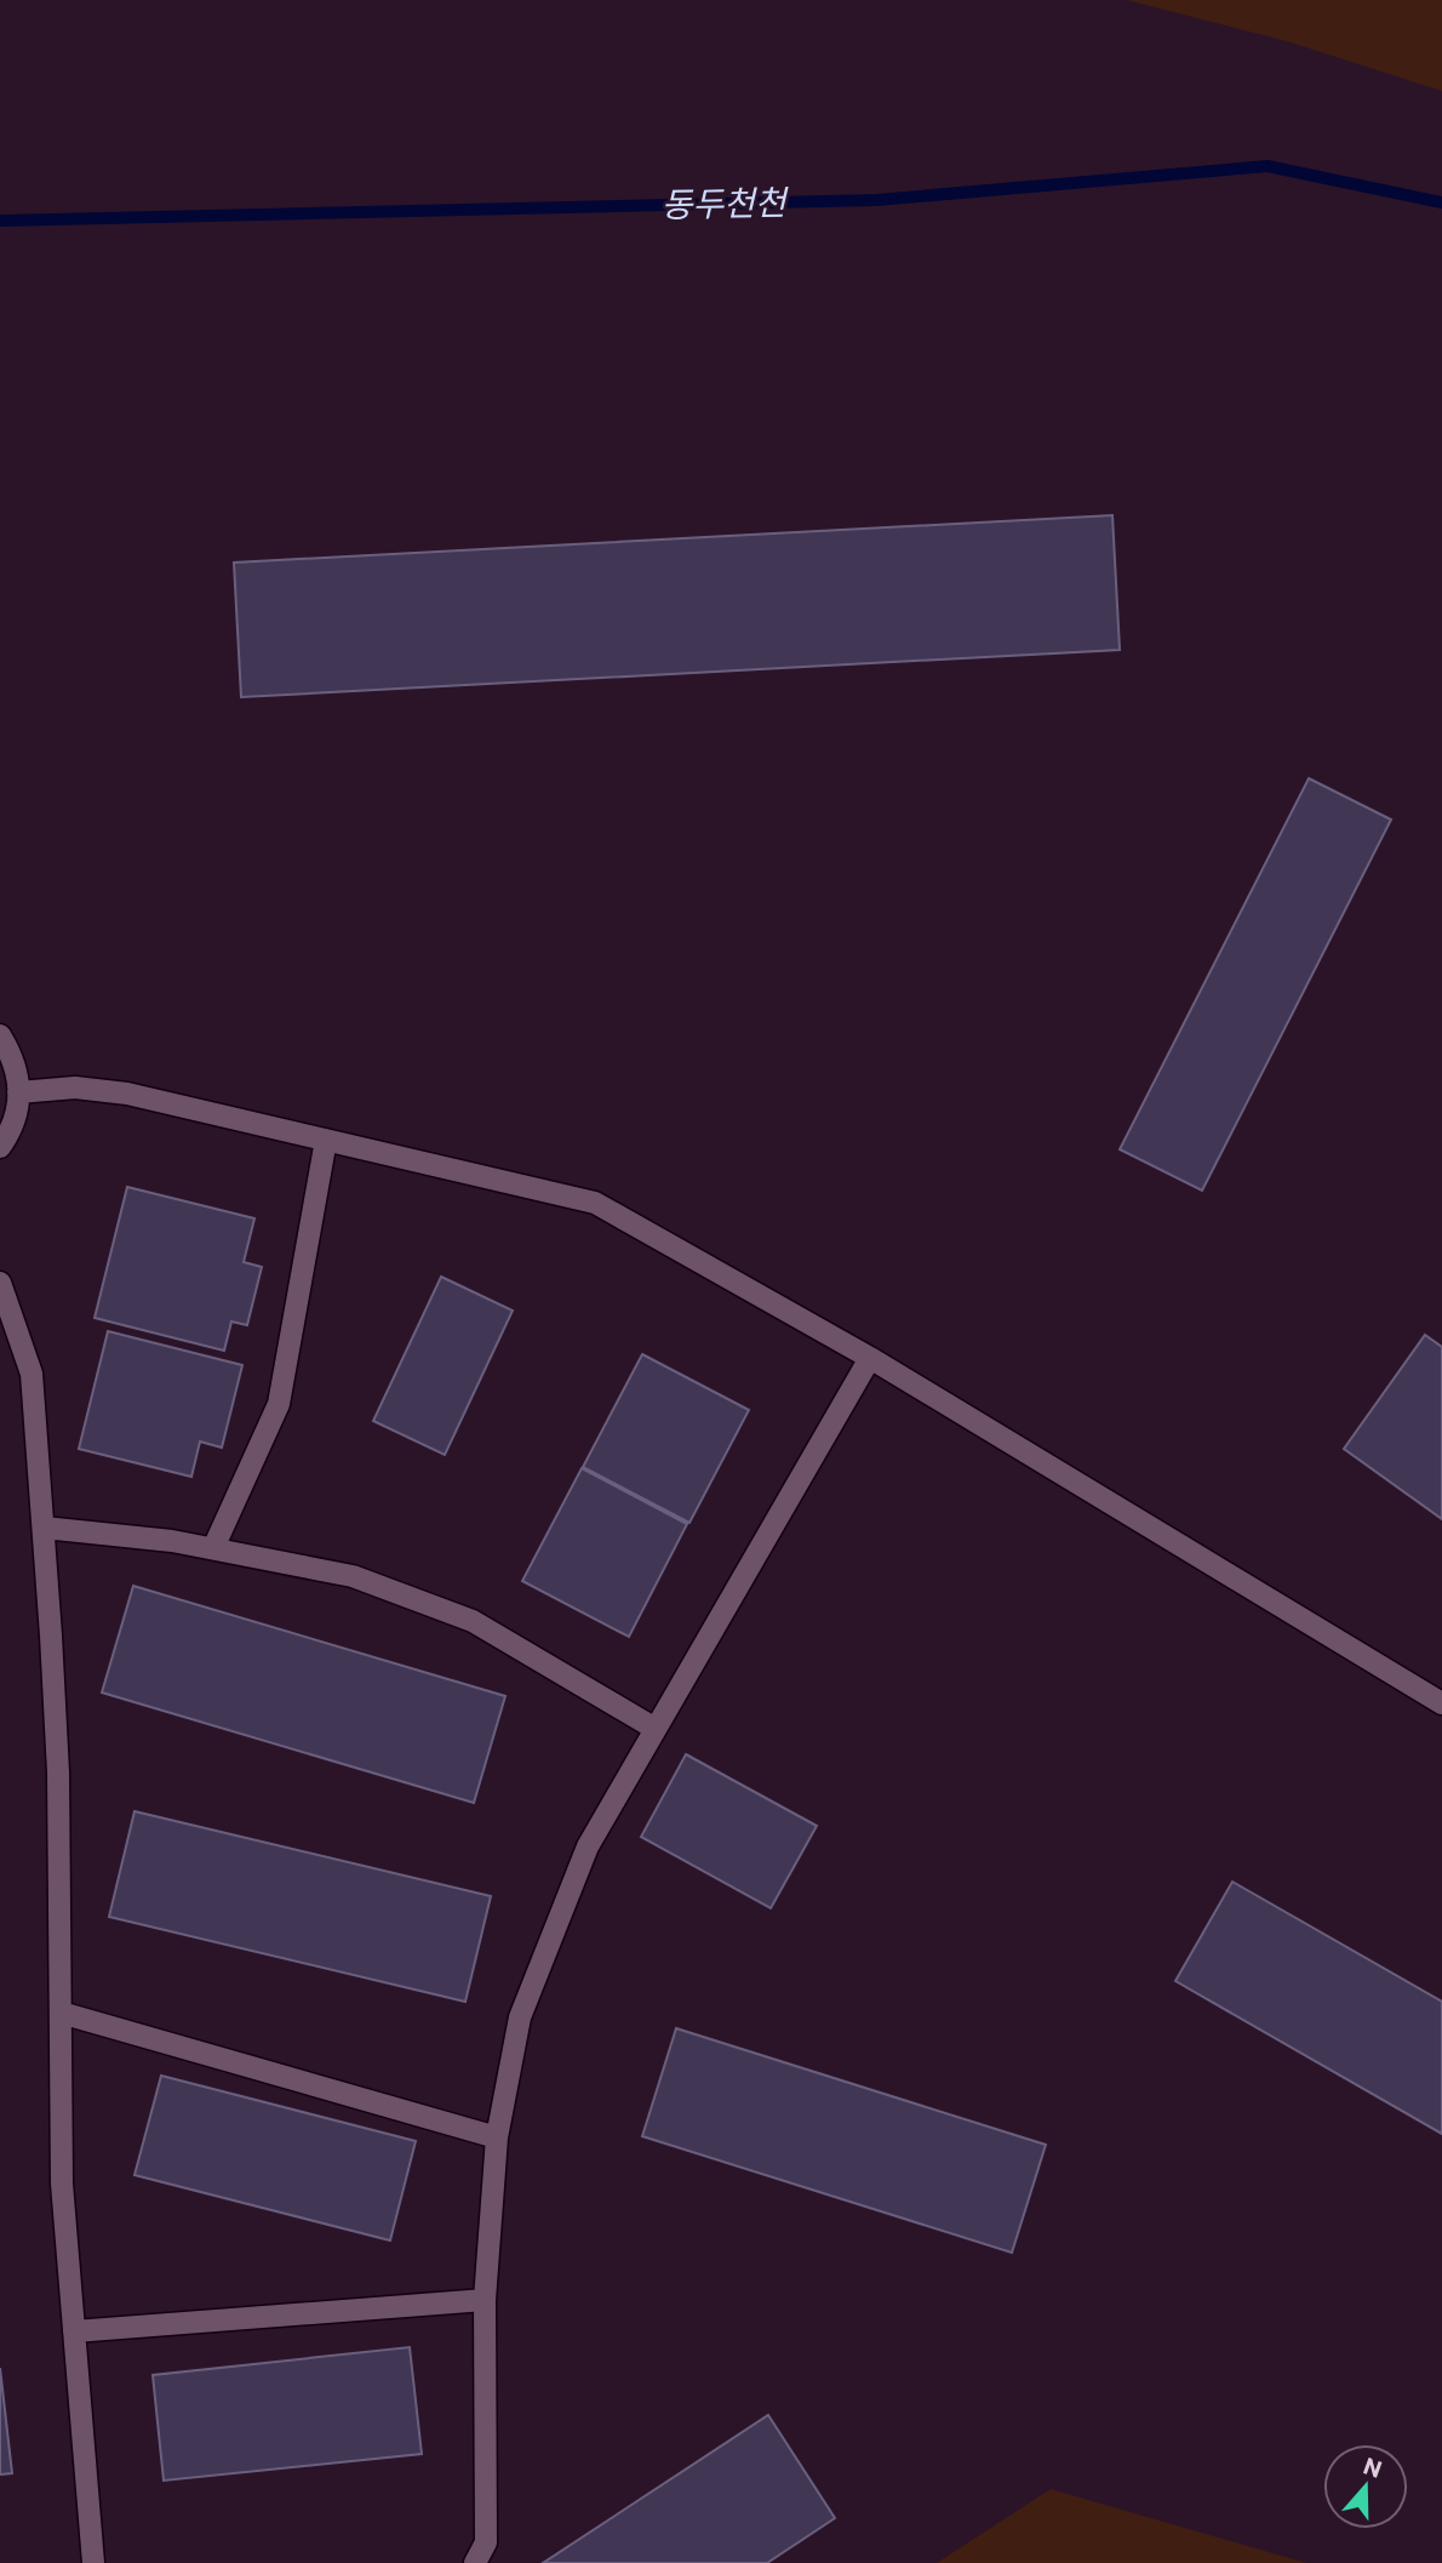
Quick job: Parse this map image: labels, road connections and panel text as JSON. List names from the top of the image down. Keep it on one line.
{"water":["동두천천"],"north":"top"}
